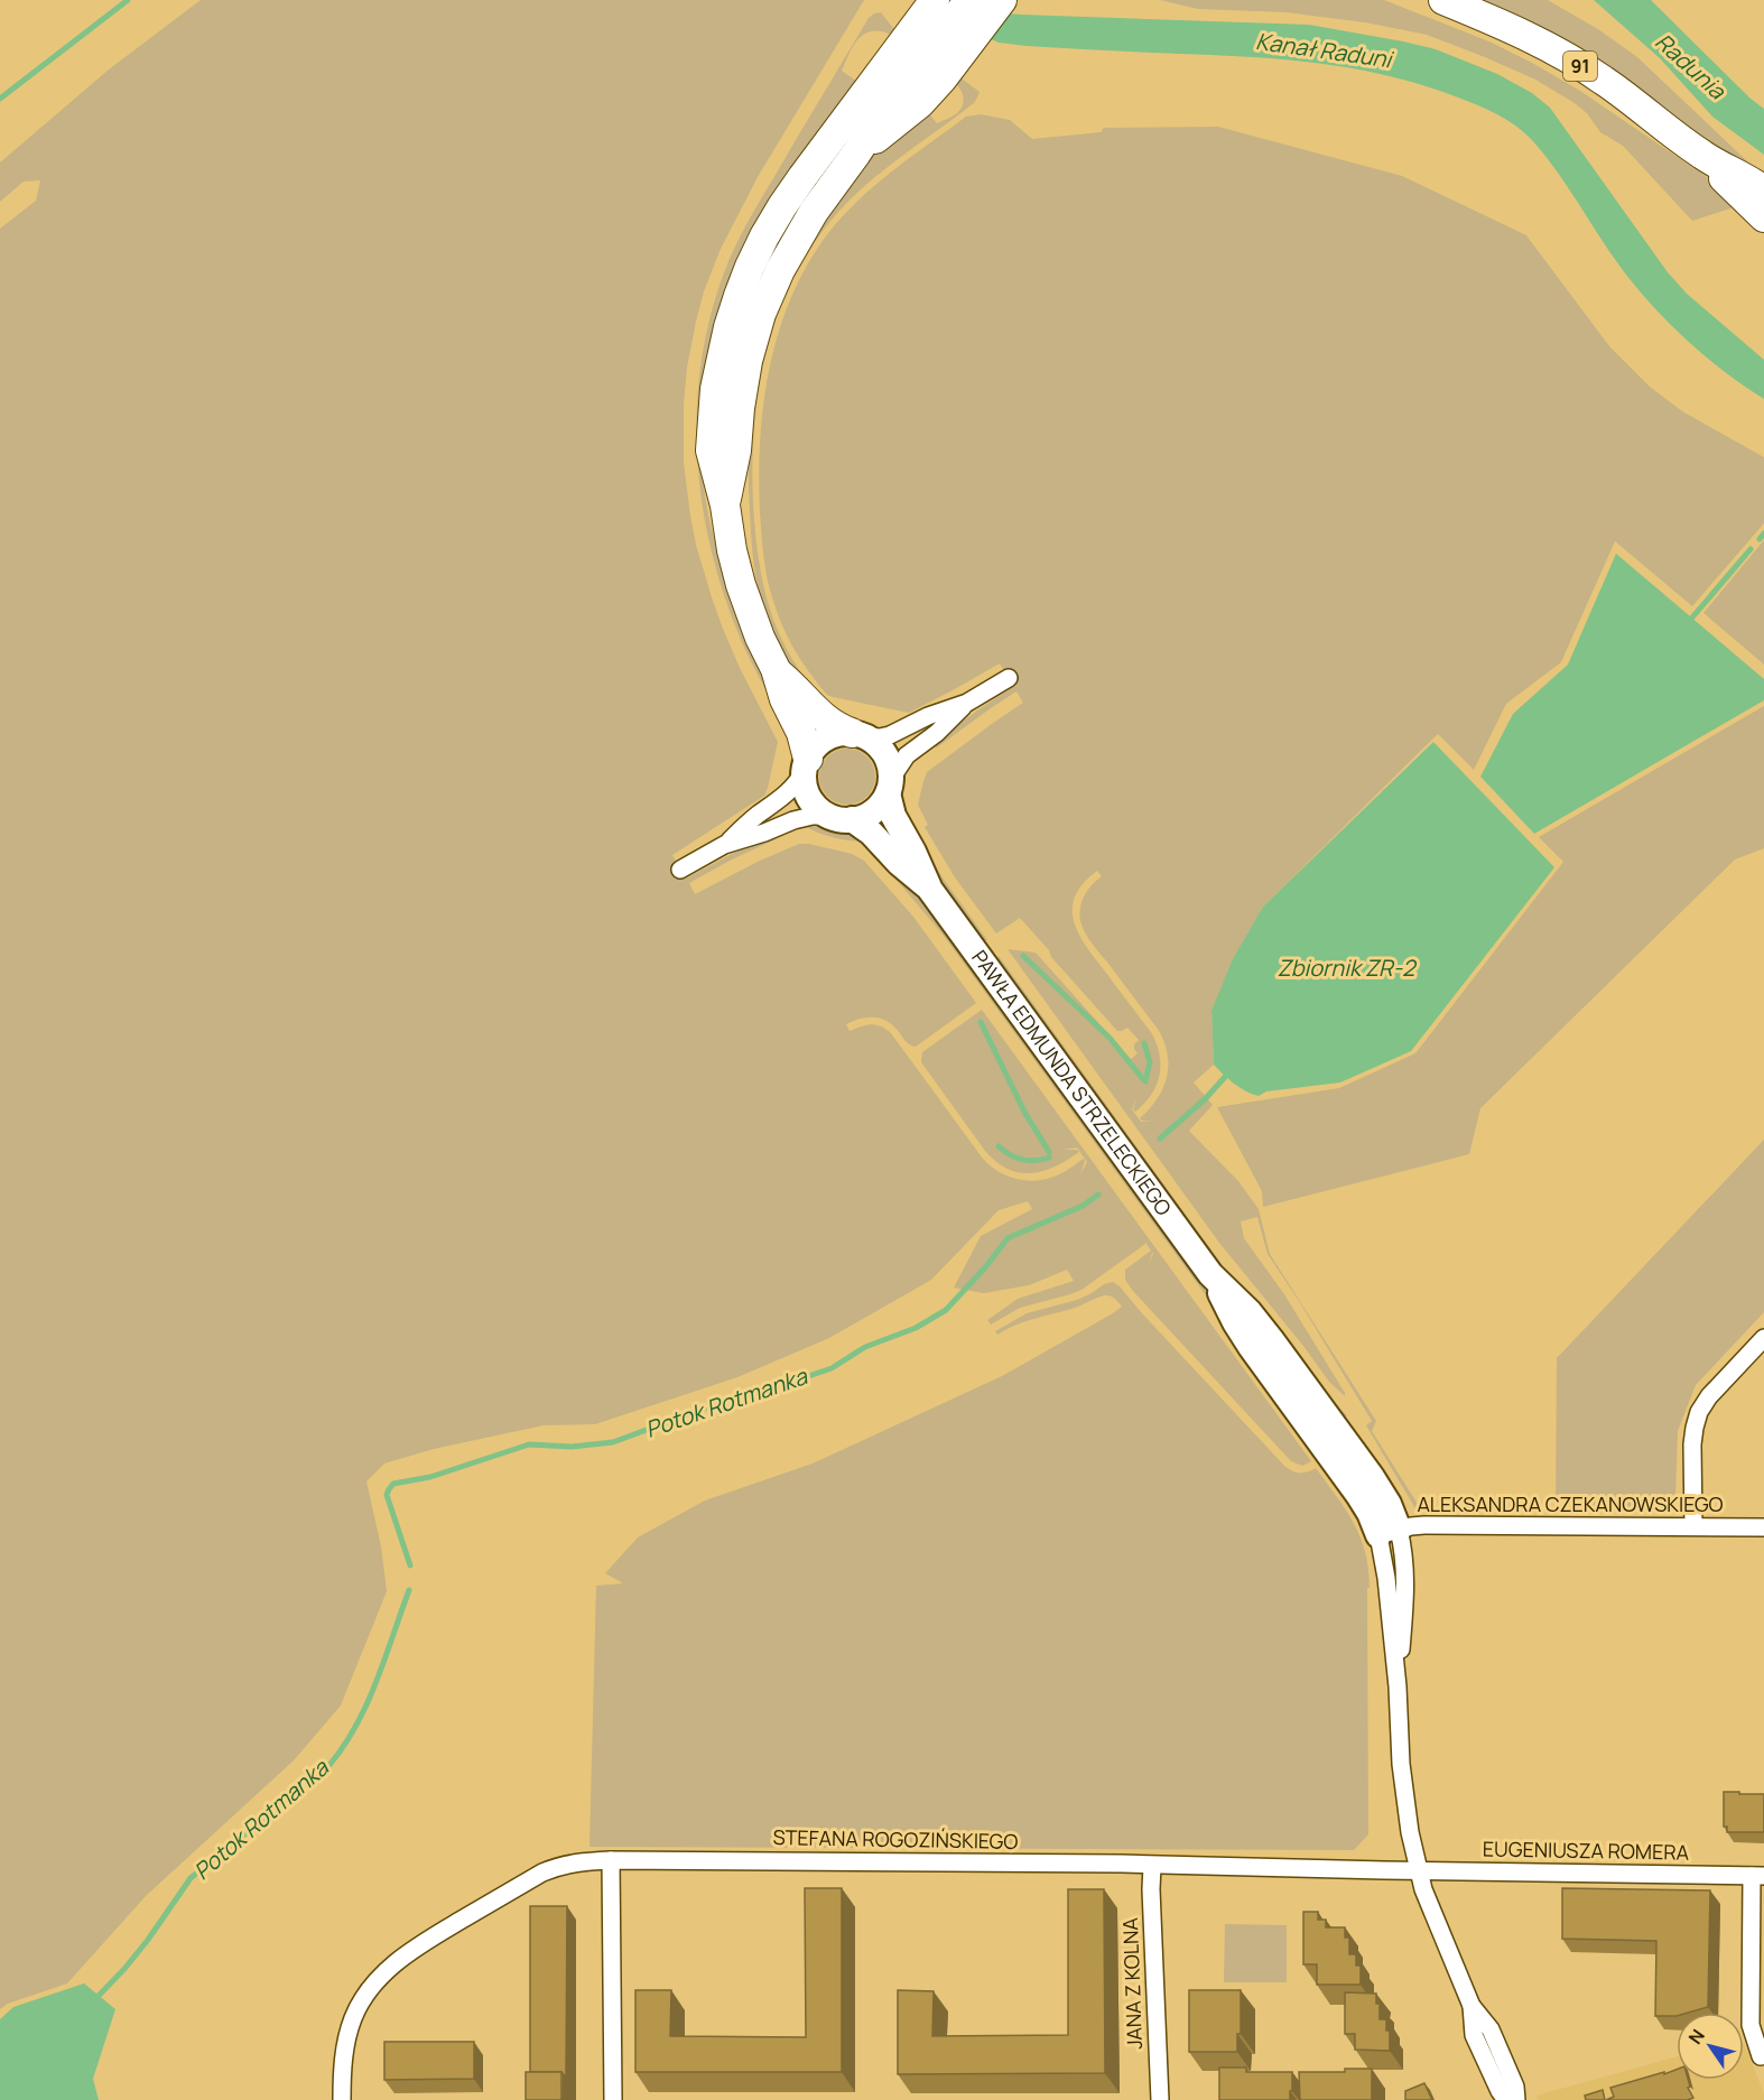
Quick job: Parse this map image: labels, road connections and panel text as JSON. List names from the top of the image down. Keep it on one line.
{"streets":{"main road":["91","PAWŁA EDMUNDA STRZELECKIEGO"],"street":["ALEKSANDRA CZEKANOWSKIEGO","STEFANA ROGOZIŃSKIEGO","EUGENIUSZA ROMERA","JANA Z KOLNA"]},"crossings":[["PAWŁA EDMUNDA STRZELECKIEGO","ALEKSANDRA CZEKANOWSKIEGO"],["PAWŁA EDMUNDA STRZELECKIEGO","STEFANA ROGOZIŃSKIEGO"],["PAWŁA EDMUNDA STRZELECKIEGO","EUGENIUSZA ROMERA"],["STEFANA ROGOZIŃSKIEGO","EUGENIUSZA ROMERA"],["STEFANA ROGOZIŃSKIEGO","JANA Z KOLNA"]],"water":["Kanał Raduni","Radunia","Zbiornik ZR-2","Potok Rotmanka"],"north":"top left"}
